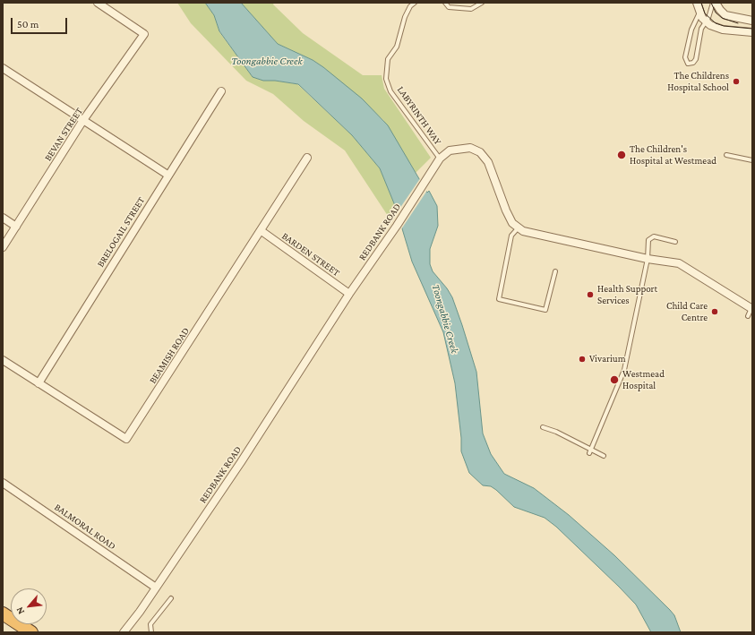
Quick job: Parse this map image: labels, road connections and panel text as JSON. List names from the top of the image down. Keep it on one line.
{"streets":{"street":["BEVAN STREET","BRELOGAIL STREET","REDBANK ROAD","BARDEN STREET","BEAMISH ROAD","BALMORAL ROAD"],"lane":["LABYRINTH WAY"]},"crossings":[["LABYRINTH WAY","REDBANK ROAD"],["BRELOGAIL STREET","BEAMISH ROAD"],["REDBANK ROAD","BARDEN STREET"],["REDBANK ROAD","BALMORAL ROAD"],["BARDEN STREET","BEAMISH ROAD"]],"water":["Toongabbie Creek"],"places":["The Childrens Hospital School","The Children's Hospital at Westmead","Health Support Services","Child Care Centre","Vivarium","Westmead Hospital"],"scale_bar":"50 m","north":"bottom left"}
